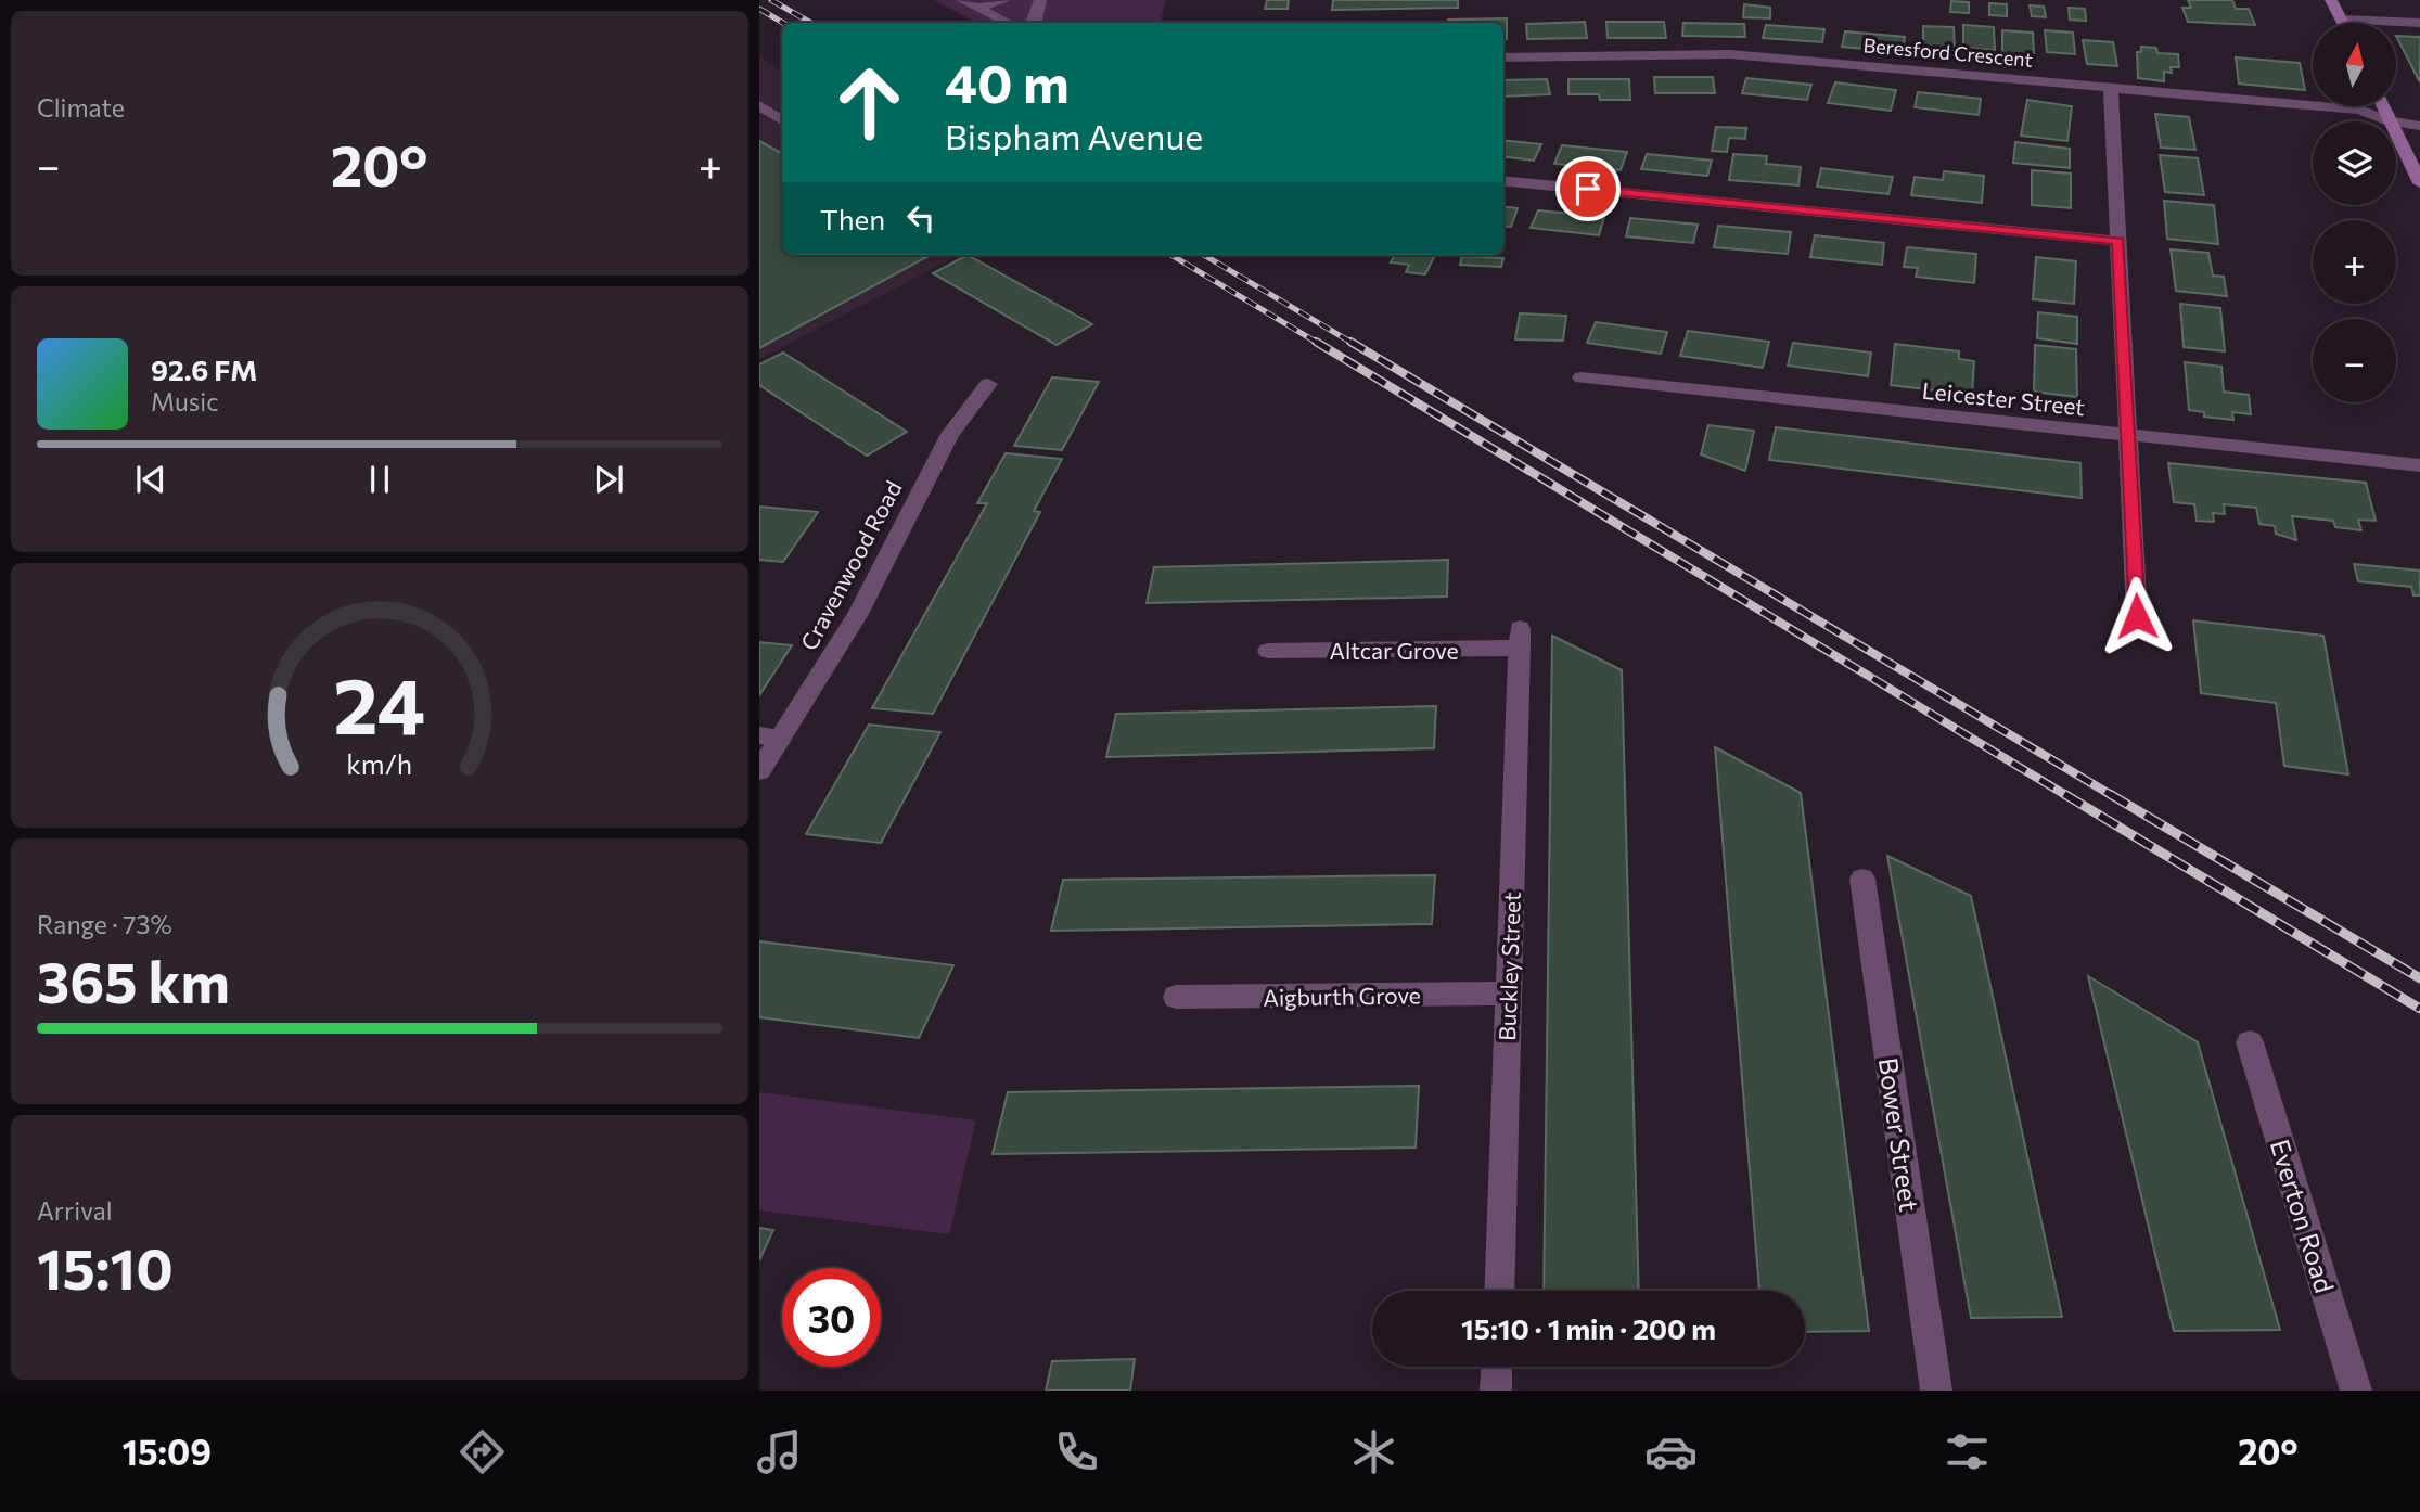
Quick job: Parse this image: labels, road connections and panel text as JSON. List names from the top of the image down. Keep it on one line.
{"streets":{"street":["Beresford Crescent","Leicester Street","Cravenwood Road","Altcar Grove","Buckley Street","Aigburth Grove","Bower Street","Everton Road"]},"crossings":[["Altcar Grove","Buckley Street"],["Buckley Street","Aigburth Grove"]],"north":"top","page":{"tile":["Climate",["Range · 73%","365 km"],["Arrival","15:10"]],"map_buttons":["+","−"],"turn":["40 m","Bispham Avenue"],"heat":["−","20°","+"],"then":"Then","song":["92.6 FM","Music"],"limit":"30","trip":"15:10 · 1 min · 200 m","tabs":["15:09","20°"],"gauge":["24","km/h"]}}
